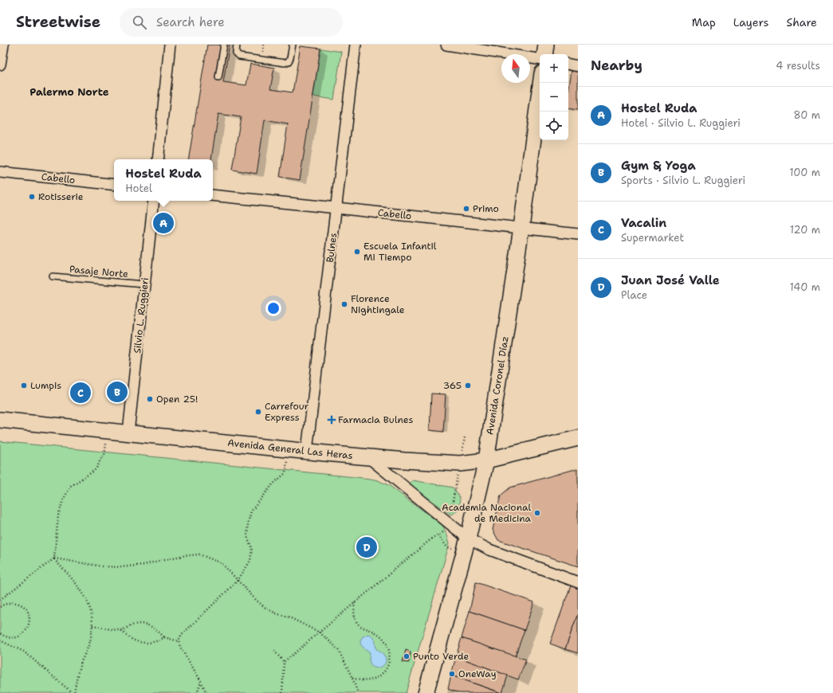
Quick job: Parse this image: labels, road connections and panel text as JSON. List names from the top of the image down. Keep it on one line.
{"streets":{"main road":["Avenida Coronel Díaz","Avenida General Las Heras"],"street":["Cabello","Bulnes","Silvio L. Ruggieri"],"lane":["Pasaje Norte"]},"crossings":[["Cabello","Bulnes"],["Cabello","Avenida Coronel Díaz"],["Bulnes","Avenida General Las Heras"],["Pasaje Norte","Silvio L. Ruggieri"],["Silvio L. Ruggieri","Avenida General Las Heras"],["Avenida Coronel Díaz","Avenida General Las Heras"]],"districts":["Palermo Norte"],"places":{"other":["Rotisserie","Primo","Escuela Infantil Mi Tiempo","Florence Nightingale","Lumpis","365","Open 25!","Carrefour Express","Academia Nacional de Medicina","Punto Verde","OneWay"],"health":["Farmacia Bulnes"]},"north":"top","page":{"header":"Streetwise","search":"Search here","nav":["Map","Layers","Share"],"heading":["Nearby","4 results"],"map_buttons":["+","−"],"list":[{"mark":"A","name":"Hostel Ruda","note":"Hotel · Silvio L. Ruggieri","value":"80 m"},{"mark":"B","name":"Gym & Yoga","note":"Sports · Silvio L. Ruggieri","value":"100 m"},{"mark":"C","name":"Vacalin","note":"Supermarket","value":"120 m"},{"mark":"D","name":"Juan José Valle","note":"Place","value":"140 m"}],"popup":["Hostel Ruda","Hotel"],"pins":["A","B","C","D"]}}
